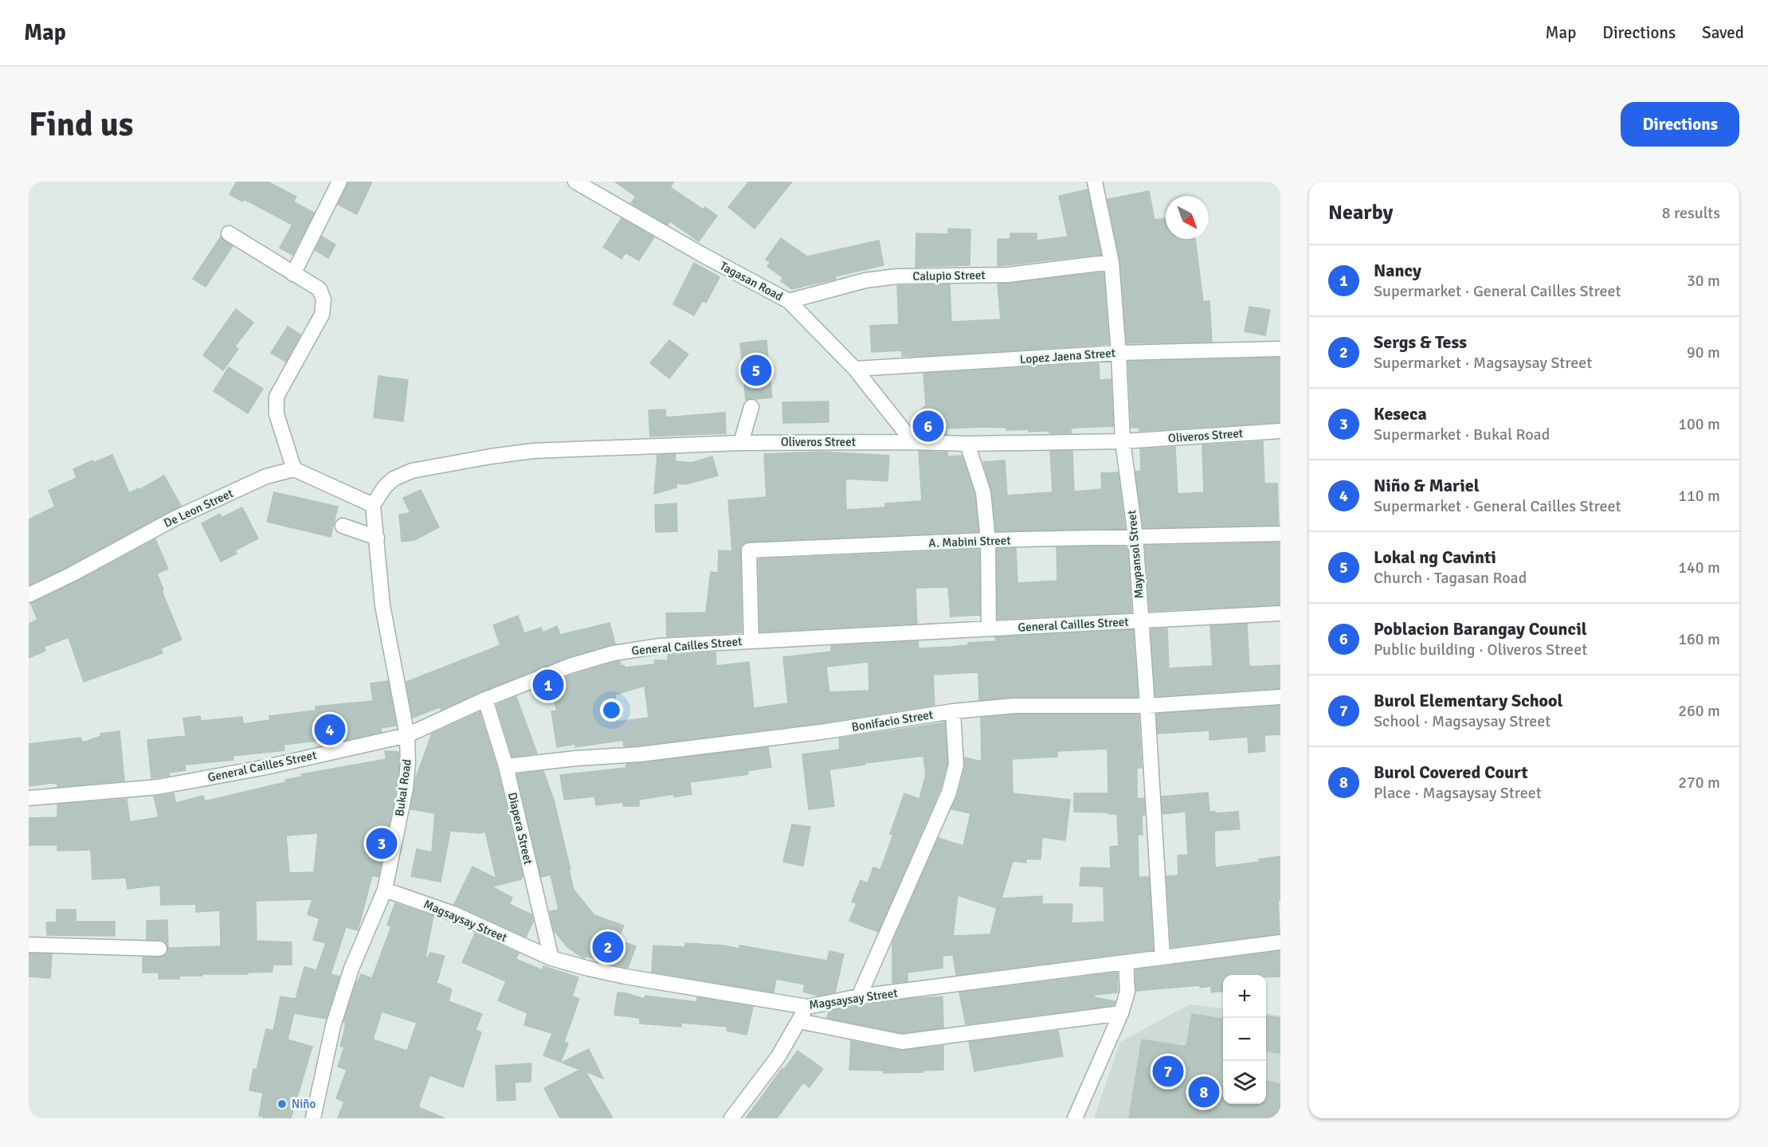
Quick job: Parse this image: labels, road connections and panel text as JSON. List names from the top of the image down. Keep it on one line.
{"streets":{"street":["Calupio Street","Tagasan Road","Lopez Jaena Street","Oliveros Street","De Leon Street","A. Mabini Street","Maypansol Street","General Cailles Street","Bonifacio Street","Bukal Road","Diapera Street","Magsaysay Street"]},"crossings":[["Calupio Street","Tagasan Road"],["Calupio Street","Maypansol Street"],["Tagasan Road","Lopez Jaena Street"],["Tagasan Road","Oliveros Street"],["Lopez Jaena Street","Maypansol Street"],["Oliveros Street","Maypansol Street"],["Oliveros Street","Bukal Road"],["A. Mabini Street","Maypansol Street"],["A. Mabini Street","General Cailles Street"],["Maypansol Street","General Cailles Street"],["Maypansol Street","Bonifacio Street"],["Maypansol Street","Magsaysay Street"],["General Cailles Street","Bukal Road"],["General Cailles Street","Diapera Street"],["Bonifacio Street","Diapera Street"],["Bukal Road","Magsaysay Street"],["Diapera Street","Magsaysay Street"]],"places":["Niño"],"north":"bottom right","page":{"header":"Map","nav":["Map","Directions","Saved"],"buttons":"Directions","title":"Find us","heading":["Nearby","8 results"],"list":[{"mark":"1","name":"Nancy","note":"Supermarket · General Cailles Street","value":"30 m"},{"mark":"2","name":"Sergs & Tess","note":"Supermarket · Magsaysay Street","value":"90 m"},{"mark":"3","name":"Keseca","note":"Supermarket · Bukal Road","value":"100 m"},{"mark":"4","name":"Niño & Mariel","note":"Supermarket · General Cailles Street","value":"110 m"},{"mark":"5","name":"Lokal ng Cavinti","note":"Church · Tagasan Road","value":"140 m"},{"mark":"6","name":"Poblacion Barangay Council","note":"Public building · Oliveros Street","value":"160 m"},{"mark":"7","name":"Burol Elementary School","note":"School · Magsaysay Street","value":"260 m"},{"mark":"8","name":"Burol Covered Court","note":"Place · Magsaysay Street","value":"270 m"}],"pins":["5","6","1","4","3","2","7","8"],"map_buttons":["+","−"]}}
